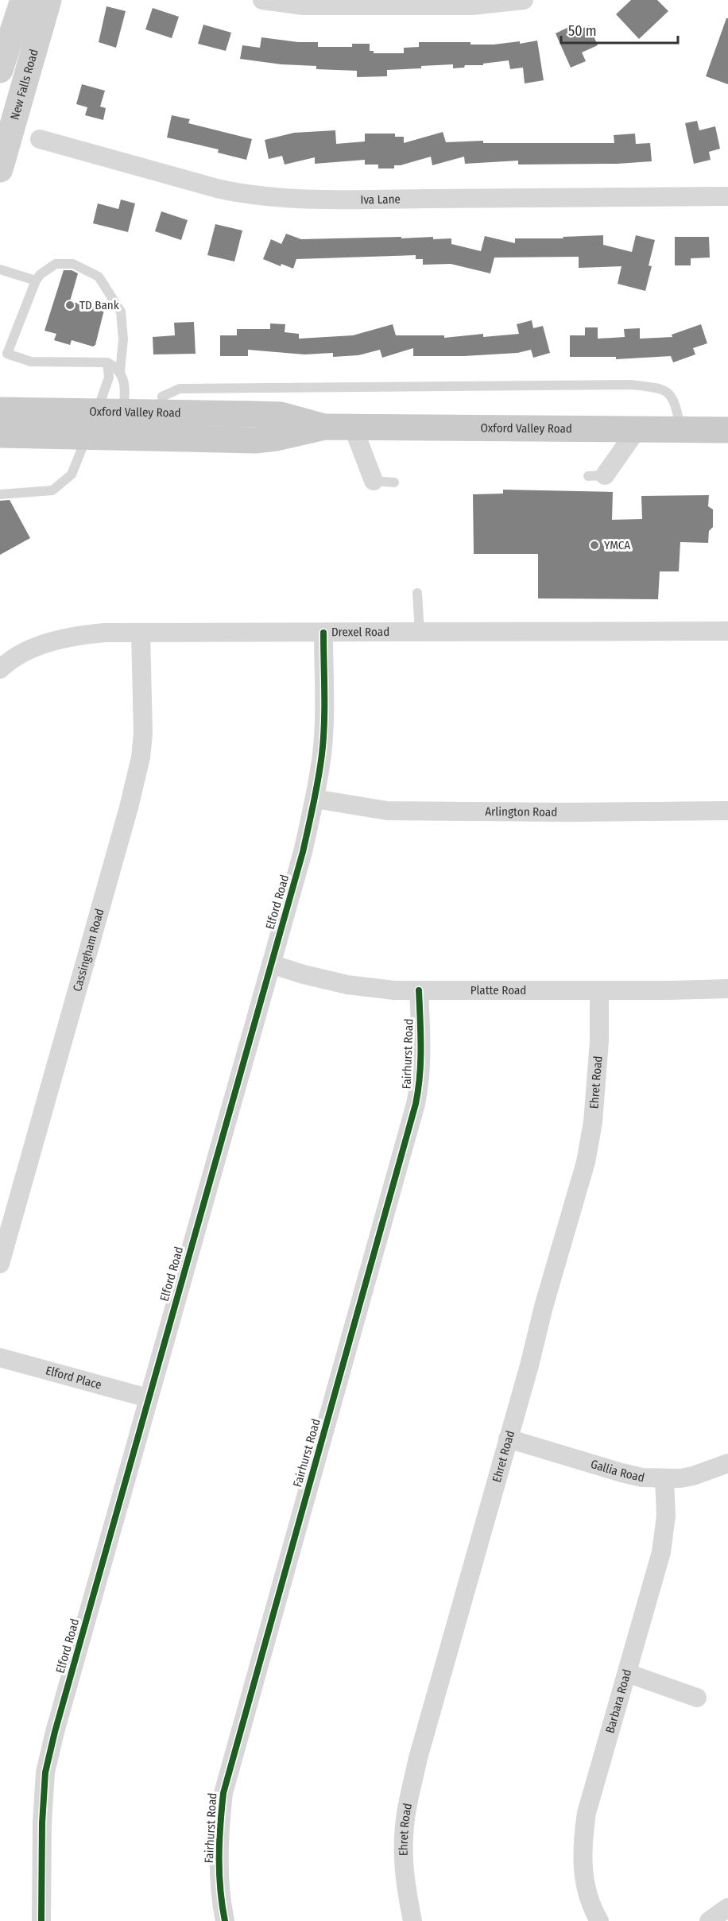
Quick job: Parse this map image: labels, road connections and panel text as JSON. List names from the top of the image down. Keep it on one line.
{"streets":{"main road":["New Falls Road","Oxford Valley Road"],"street":["Iva Lane","Drexel Road","Arlington Road","Elford Road","Cassingham Road","Platte Road","Fairhurst Road","Ehret Road","Elford Place","Gallia Road","Barbara Road"]},"crossings":[["Drexel Road","Elford Road"],["Drexel Road","Cassingham Road"],["Arlington Road","Elford Road"],["Elford Road","Platte Road"],["Elford Road","Elford Place"],["Platte Road","Fairhurst Road"],["Platte Road","Ehret Road"],["Ehret Road","Gallia Road"],["Gallia Road","Barbara Road"]],"places":["TD Bank","YMCA"],"scale_bar":"50 m"}
